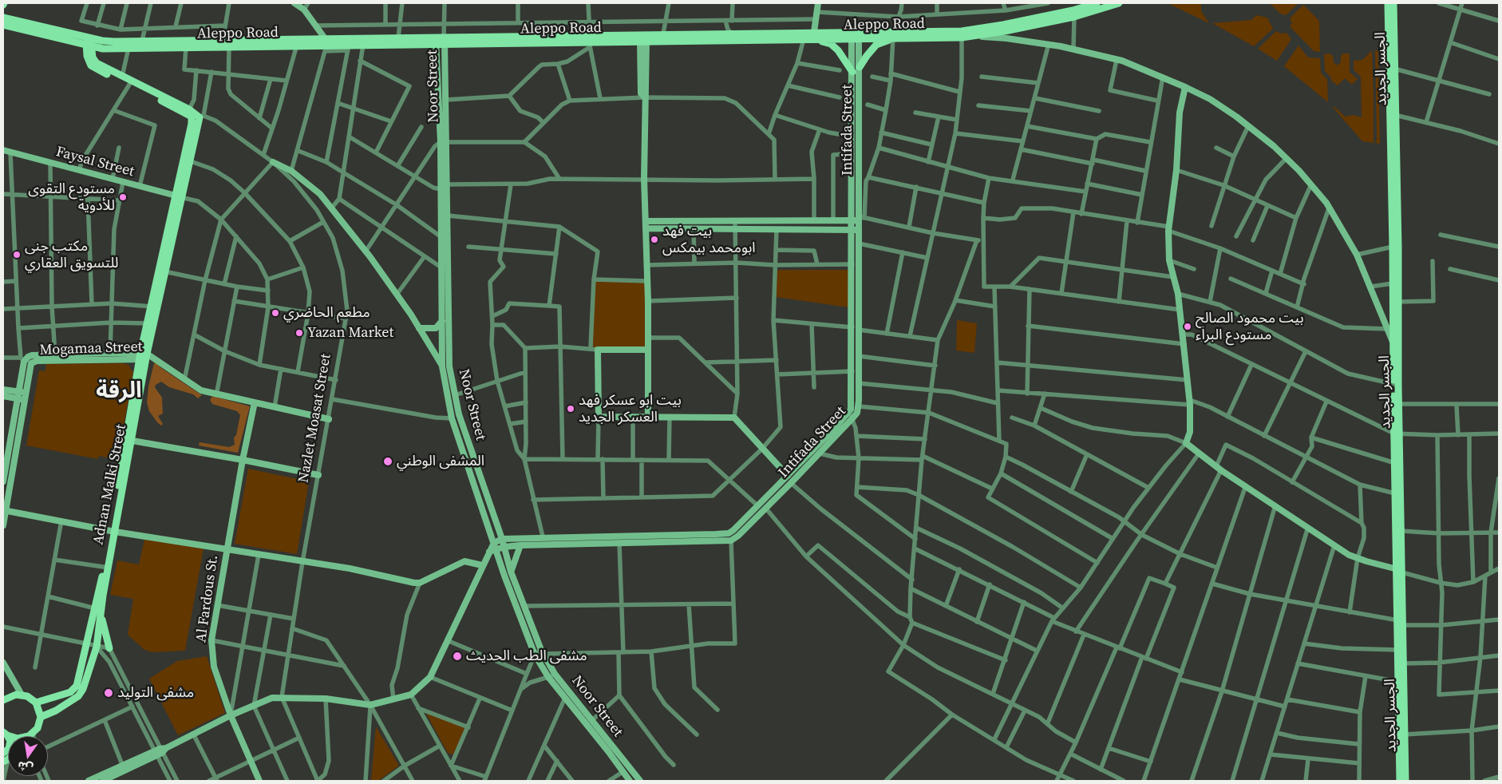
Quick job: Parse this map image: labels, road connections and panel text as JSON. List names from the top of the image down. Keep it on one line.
{"streets":{"main road":["Aleppo Road","الجسر الجديد","Noor Street","Intifada Street","Faysal Street","Mogamaa Street","Nazlet Moasat Street","Adnan Malki Street","Al Fardous St."]},"crossings":[["Aleppo Road","Noor Street"],["Aleppo Road","Intifada Street"],["Aleppo Road","Nazlet Moasat Street"],["Noor Street","Intifada Street"],["Faysal Street","Adnan Malki Street"],["Mogamaa Street","Adnan Malki Street"],["Nazlet Moasat Street","Adnan Malki Street"]],"districts":["الرقة"],"places":["مستودع التقوى للأدوية","بيت فهد ابومحمد بيمكس","مكتب جنى للتسويق العقاري","مطعم الحاضري","بيت محمود الصالح مستودع البراء","Yazan Market","بيت ابو عسكر فهد العسكر الجديد","المشفى الوطني","مشفى الطب الحديث","مشفى التوليد"],"north":"bottom"}
